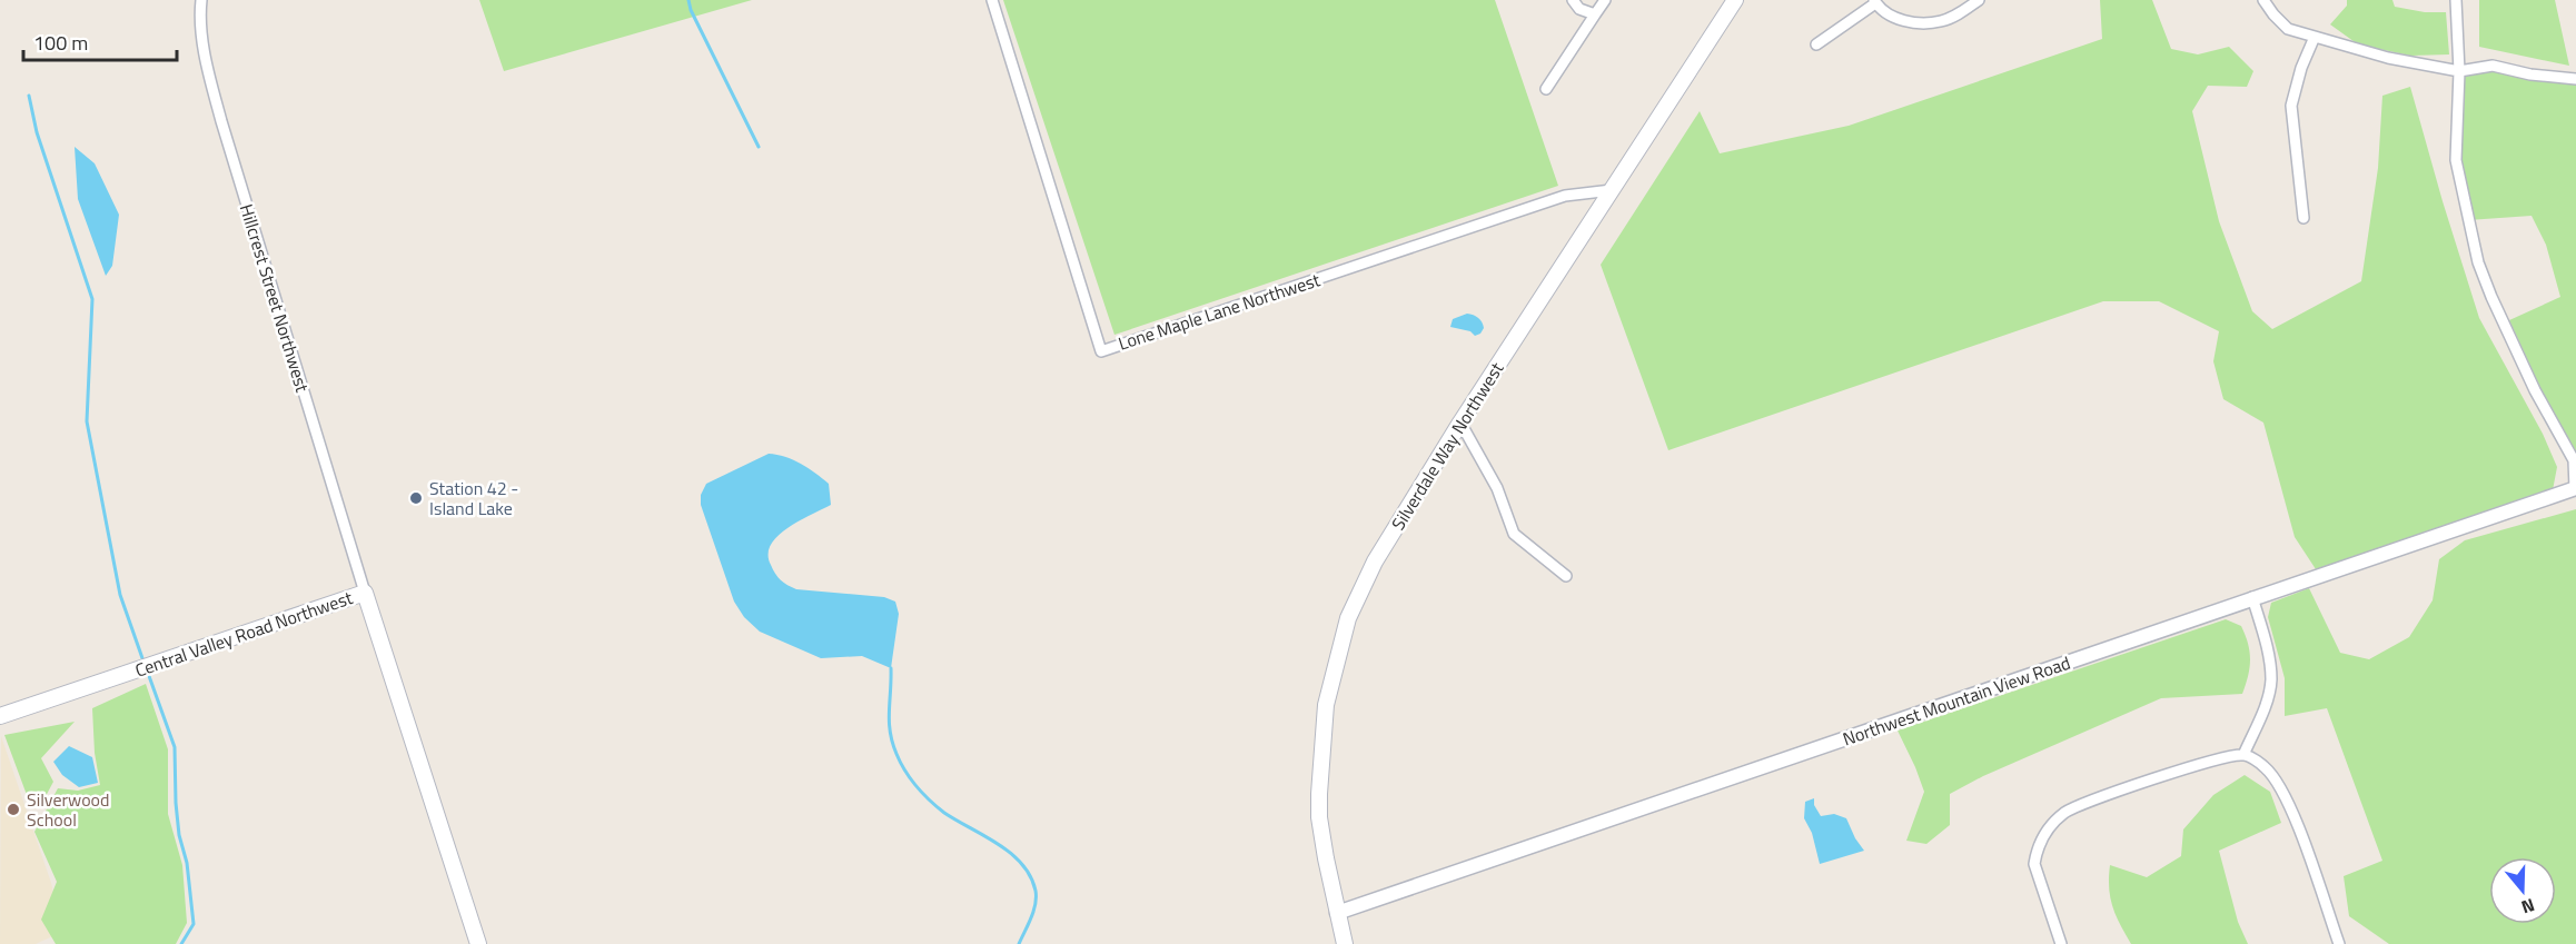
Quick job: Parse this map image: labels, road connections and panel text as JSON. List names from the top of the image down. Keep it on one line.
{"streets":{"main road":["Silverdale Way Northwest","Central Valley Road Northwest"],"street":["Hillcrest Street Northwest","Lone Maple Lane Northwest","Northwest Mountain View Road"]},"crossings":[["Hillcrest Street Northwest","Central Valley Road Northwest"],["Lone Maple Lane Northwest","Silverdale Way Northwest"],["Silverdale Way Northwest","Northwest Mountain View Road"]],"places":["Station 42 - Island Lake","Silverwood School"],"scale_bar":"100 m","north":"bottom"}
